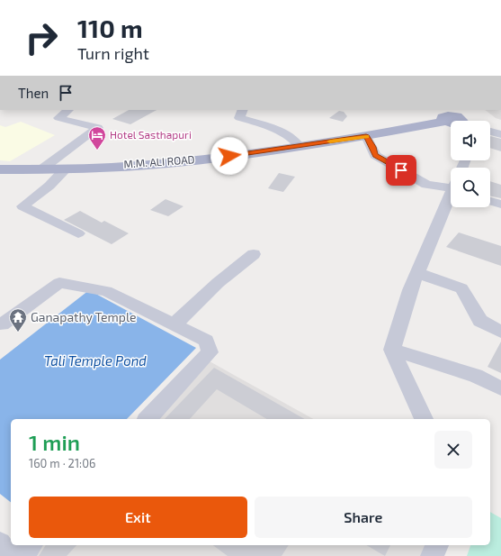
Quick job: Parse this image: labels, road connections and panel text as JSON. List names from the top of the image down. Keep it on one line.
{"streets":{"main road":["M.M. ALI ROAD"]},"water":["Tali Temple Pond"],"places":{"hotel":["Hotel Sasthapuri"],"temple":["Ganapathy Temple"]},"page":{"turn":["110 m","Turn right"],"then":"Then","heading":["1 min","160 m · 21:06"],"buttons":["Exit","Share"]}}
